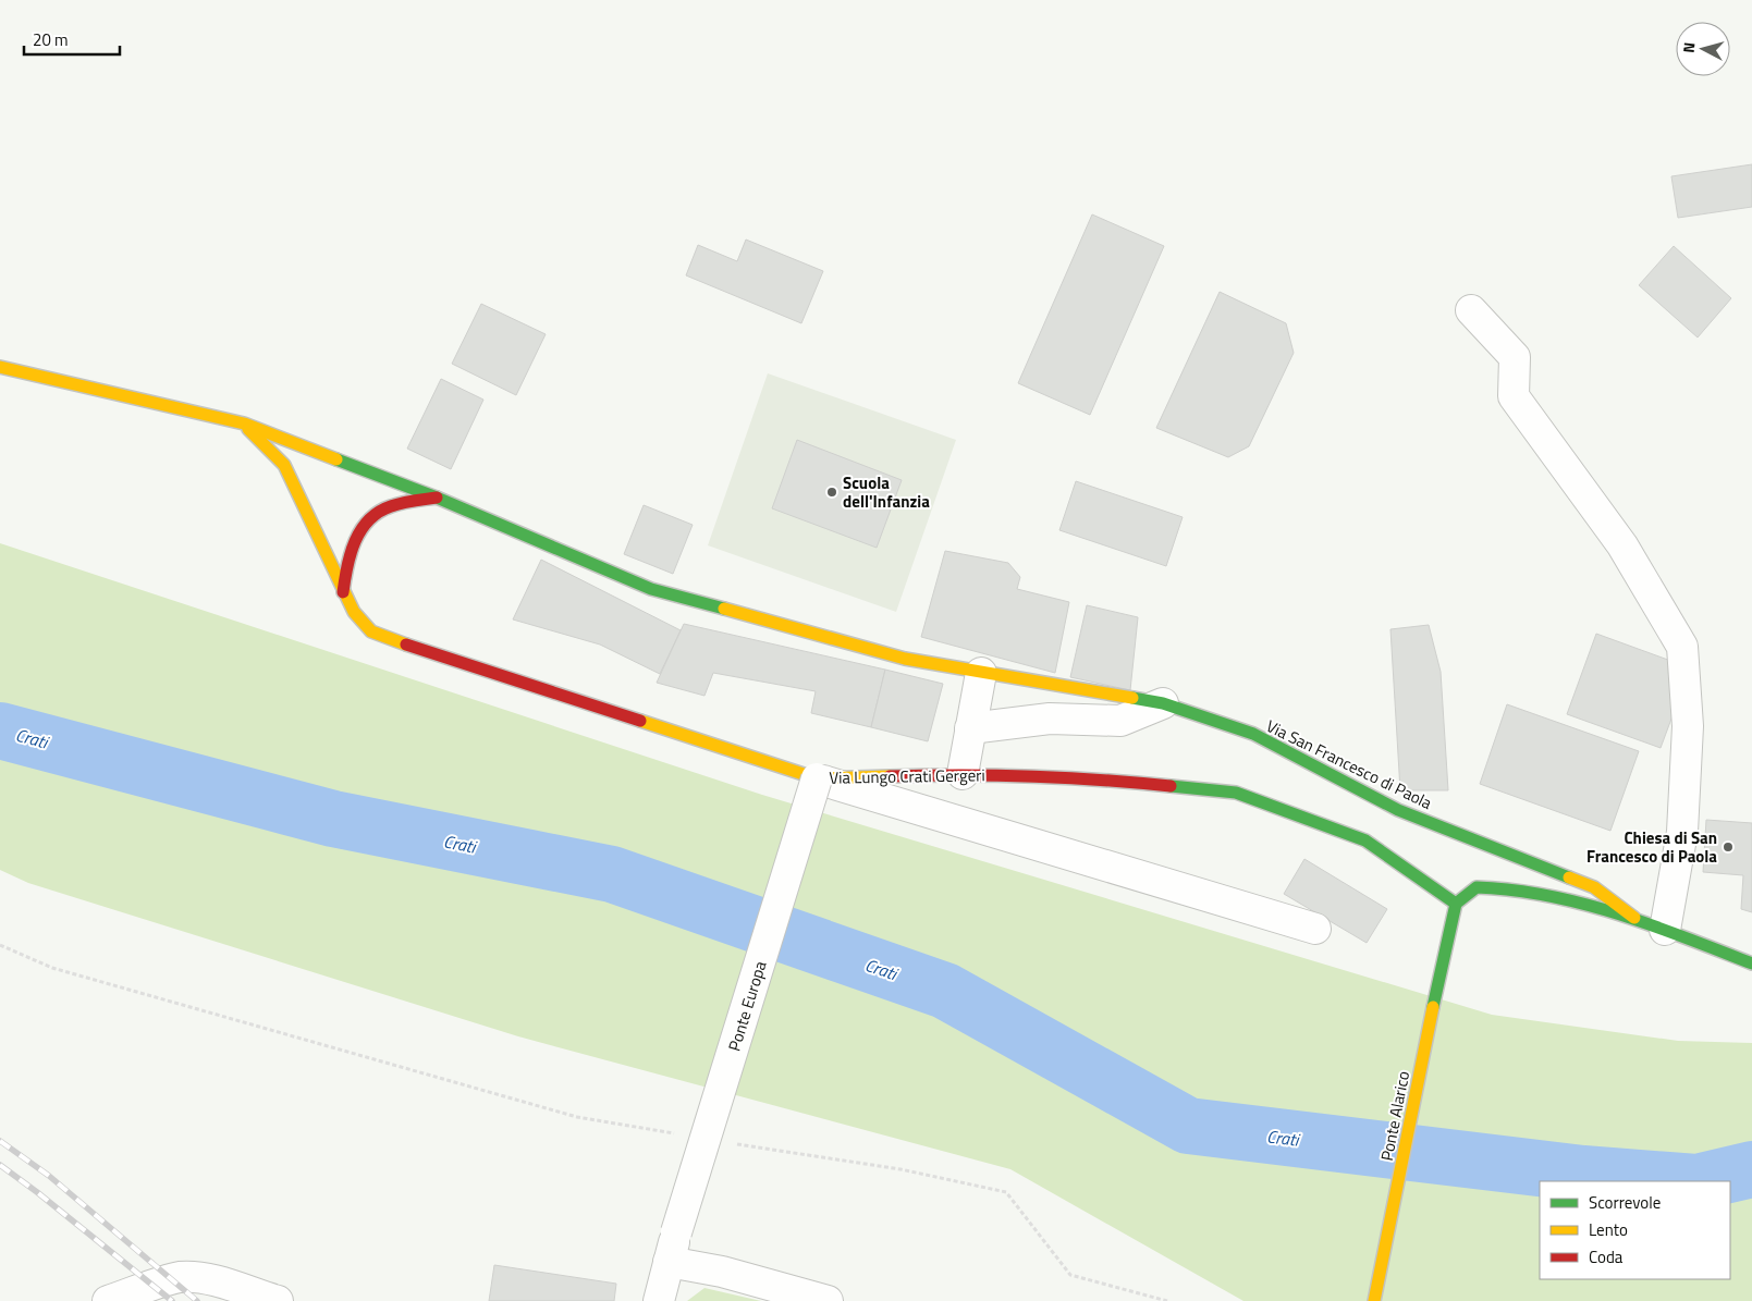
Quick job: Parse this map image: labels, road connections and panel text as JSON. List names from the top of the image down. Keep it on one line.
{"streets":{"street":["Via San Francesco di Paola","Via Lungo Crati Gergeri","Ponte Europa","Ponte Alarico"]},"crossings":[["Via Lungo Crati Gergeri","Ponte Europa"],["Via Lungo Crati Gergeri","Ponte Alarico"]],"water":["Crati"],"places":["Scuola dell'Infanzia","Chiesa di San Francesco di Paola"],"legend":["Scorrevole","Lento","Coda"],"scale_bar":"20 m","north":"left"}
